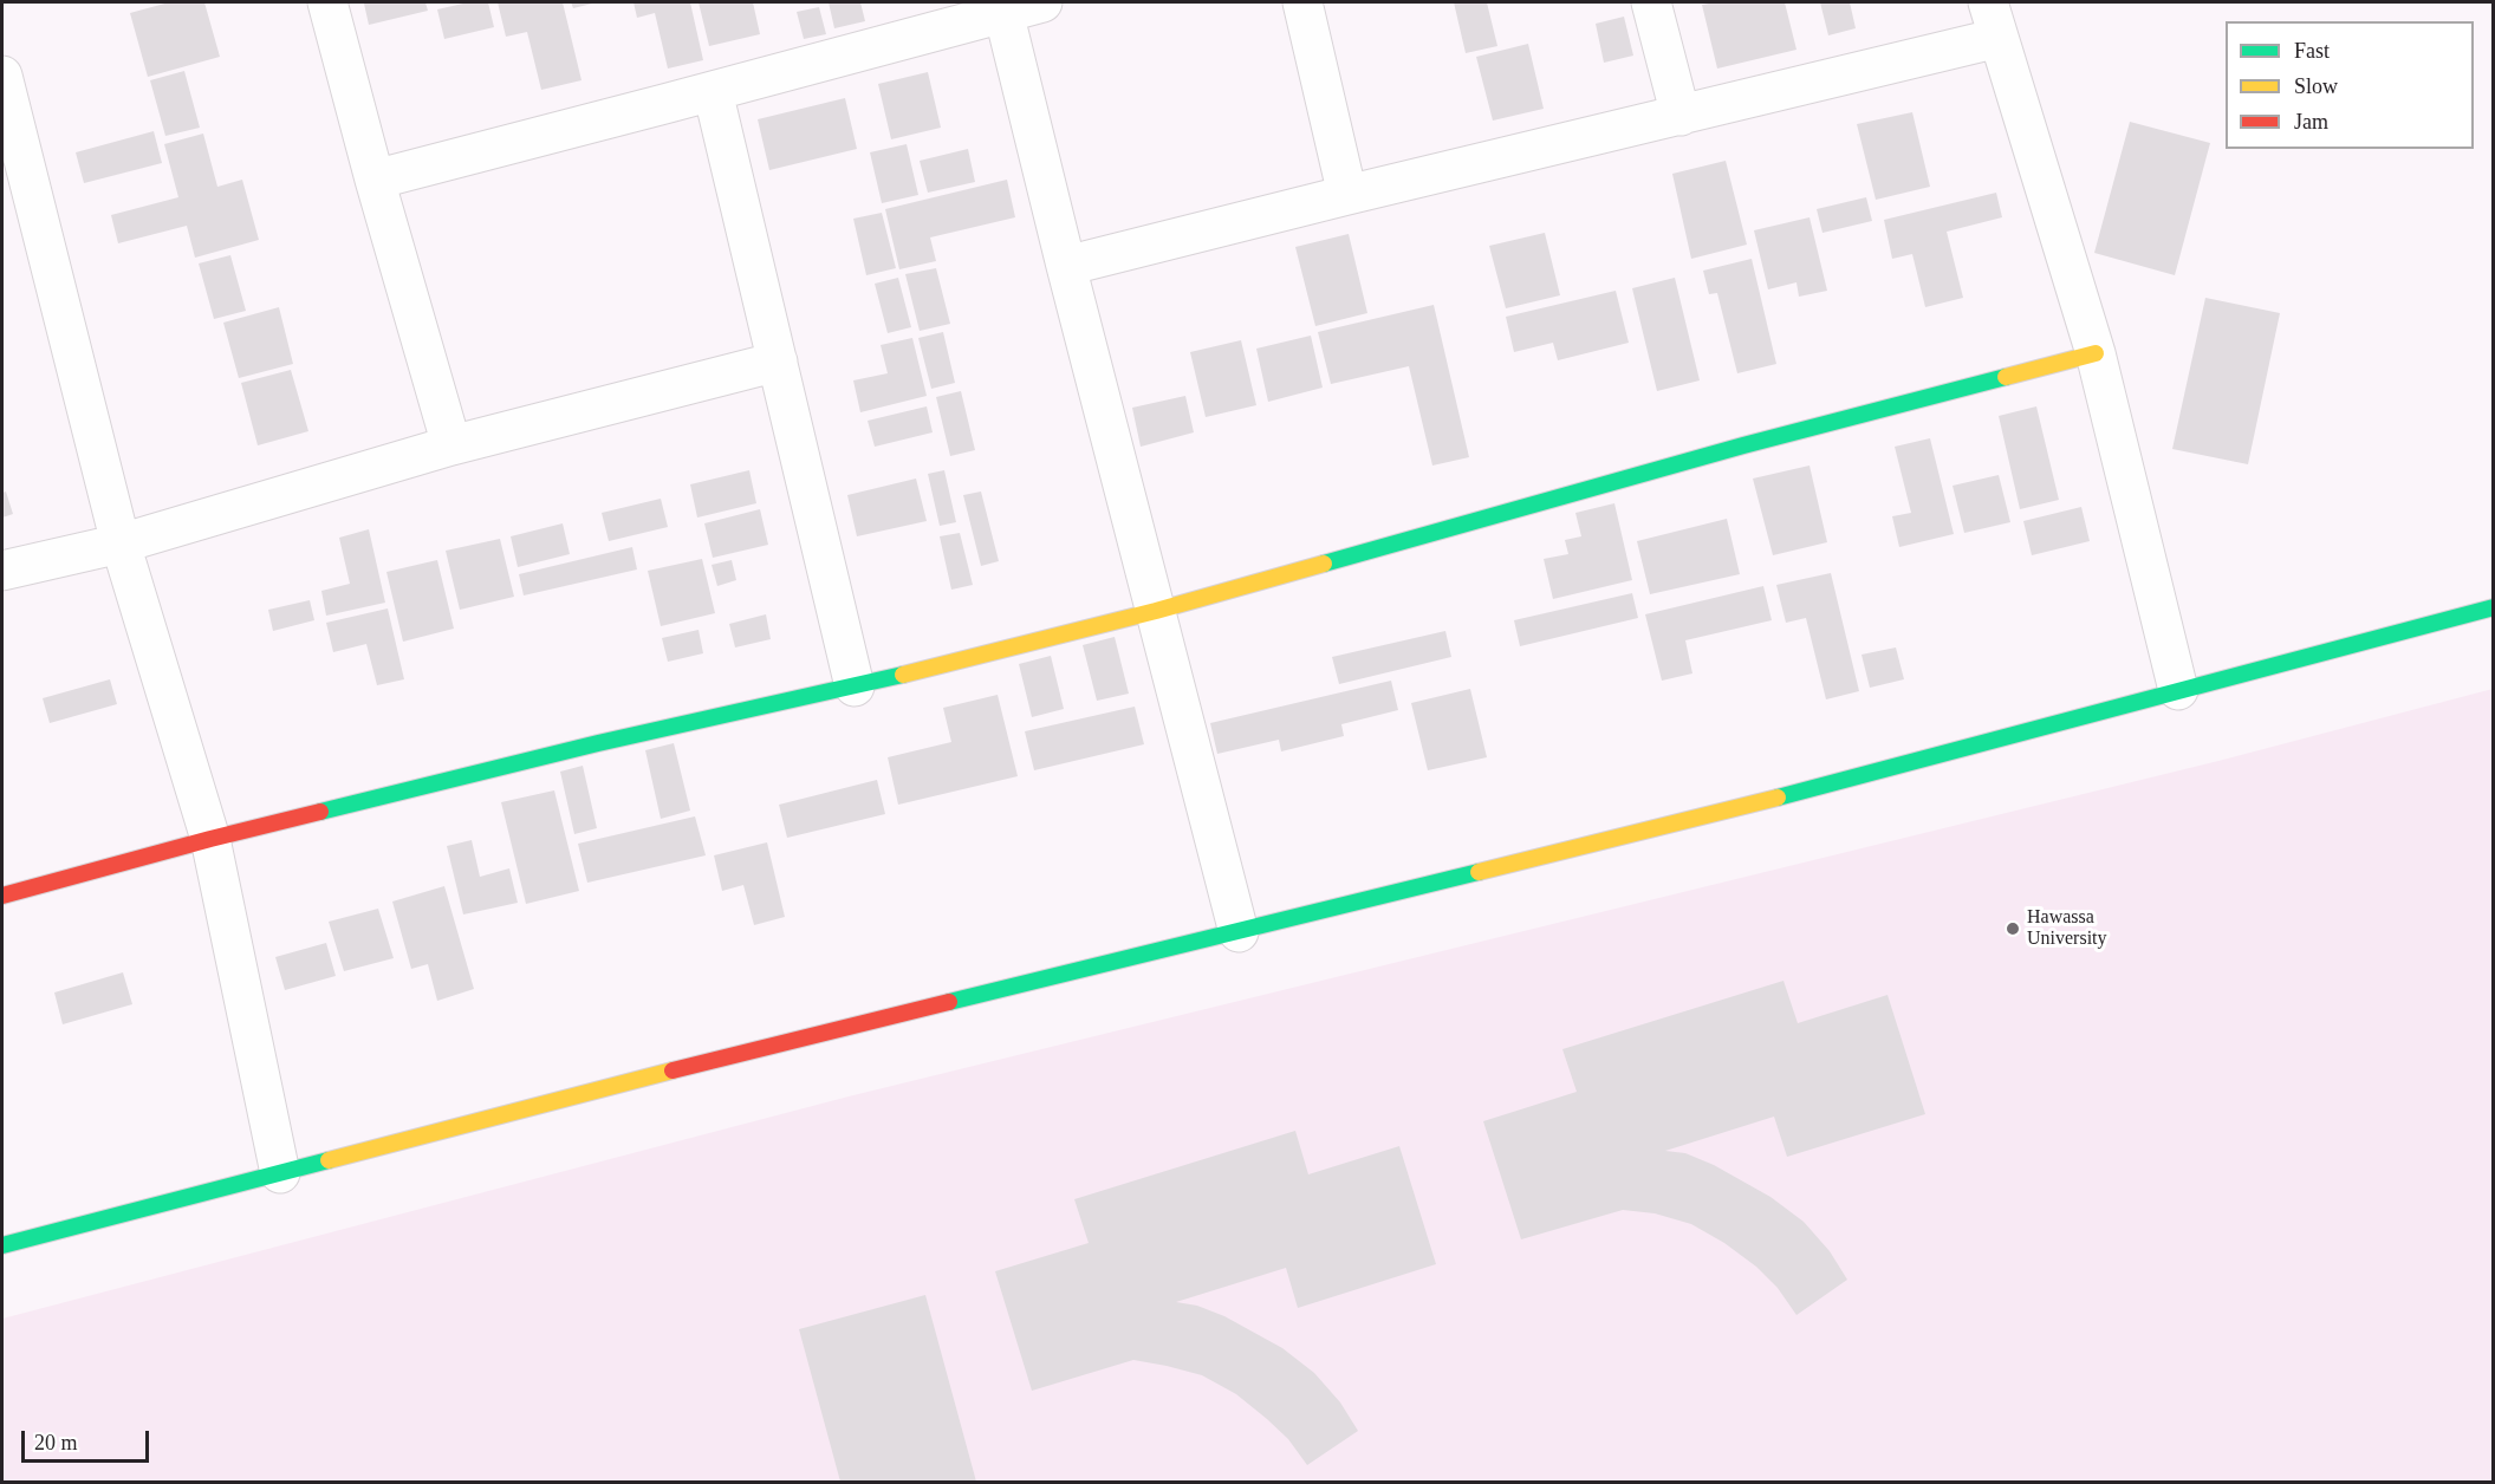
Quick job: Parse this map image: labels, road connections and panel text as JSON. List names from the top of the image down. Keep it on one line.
{"places":["Hawassa University"],"legend":["Fast","Slow","Jam"],"scale_bar":"20 m"}
